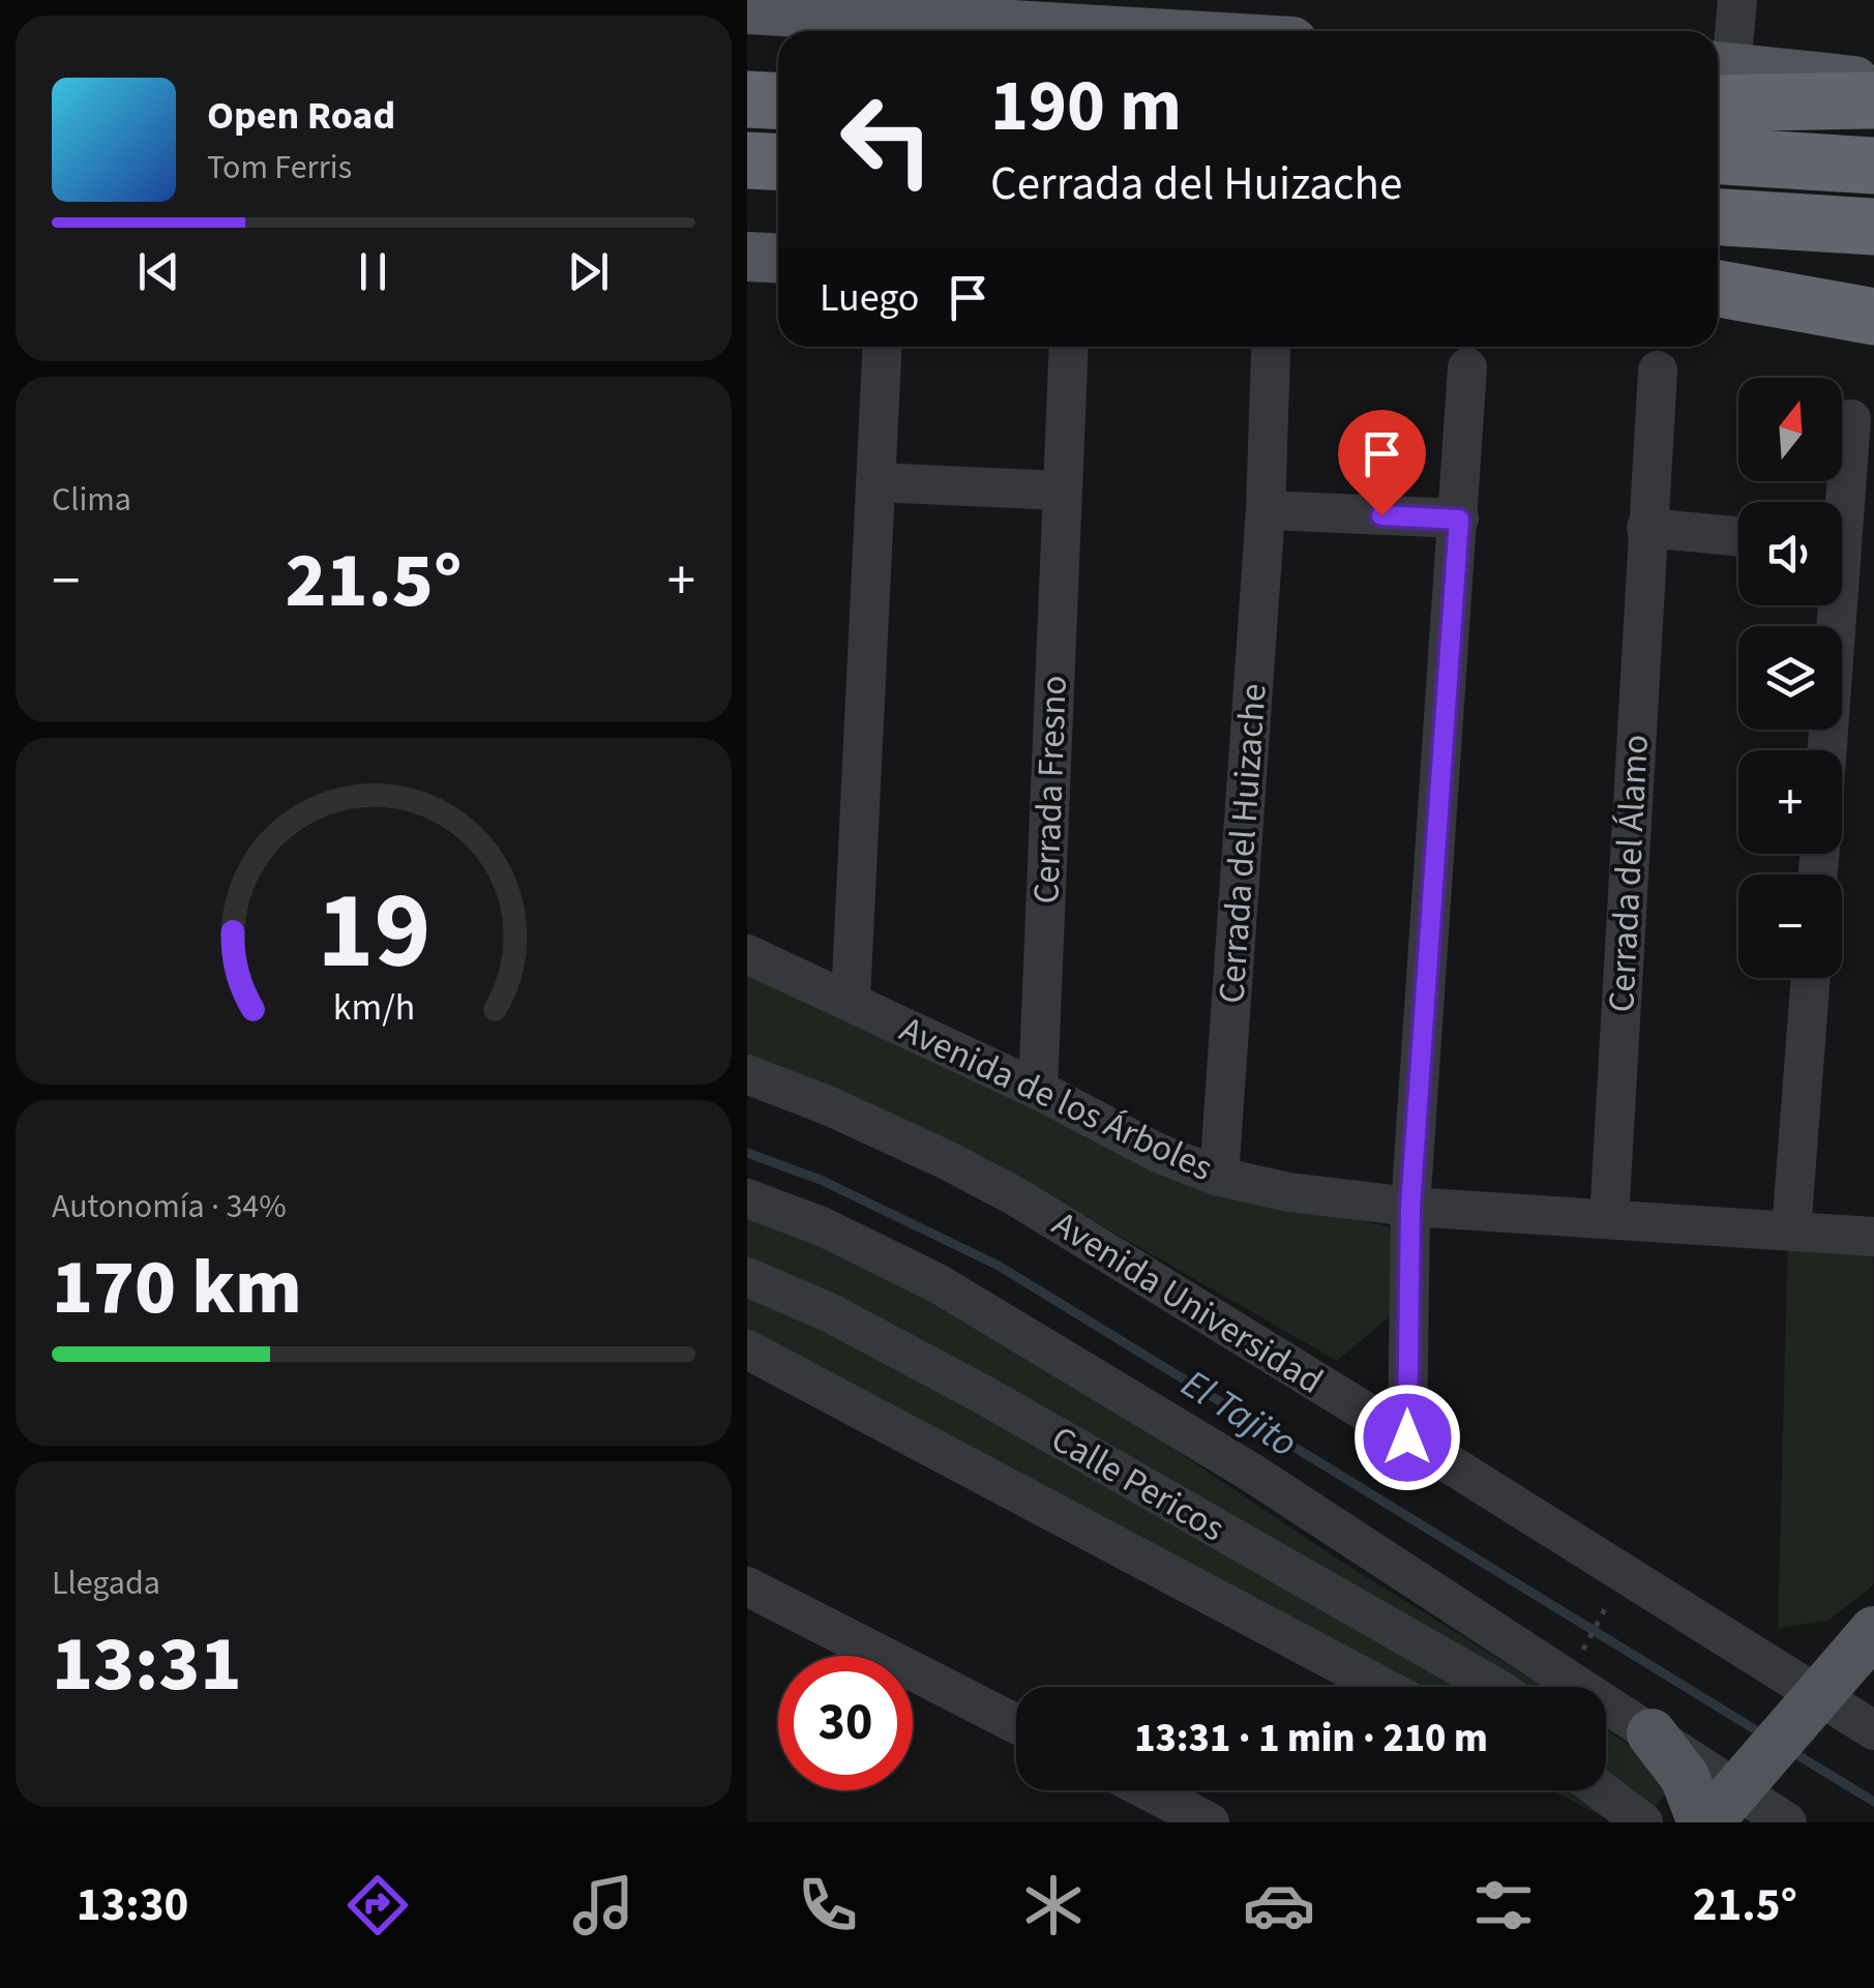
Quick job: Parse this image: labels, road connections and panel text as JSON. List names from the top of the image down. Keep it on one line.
{"streets":{"street":["Cerrada Fresno","Cerrada del Huizache","Cerrada del Álamo","Avenida de los Árboles","Avenida Universidad","Calle Pericos"]},"crossings":[["Cerrada Fresno","Avenida de los Árboles"],["Cerrada del Huizache","Avenida de los Árboles"],["Cerrada del Álamo","Avenida de los Árboles"]],"water":["El Tajito"],"north":"top","page":{"turn":["190 m","Cerrada del Huizache"],"song":["Open Road","Tom Ferris"],"then":"Luego","tile":["Clima",["Autonomía · 34%","170 km"],["Llegada","13:31"]],"map_buttons":["+","−"],"heat":["−","21.5°","+"],"limit":"30","trip":"13:31 · 1 min · 210 m","tabs":["13:30","21.5°"],"gauge":["19","km/h"]}}
